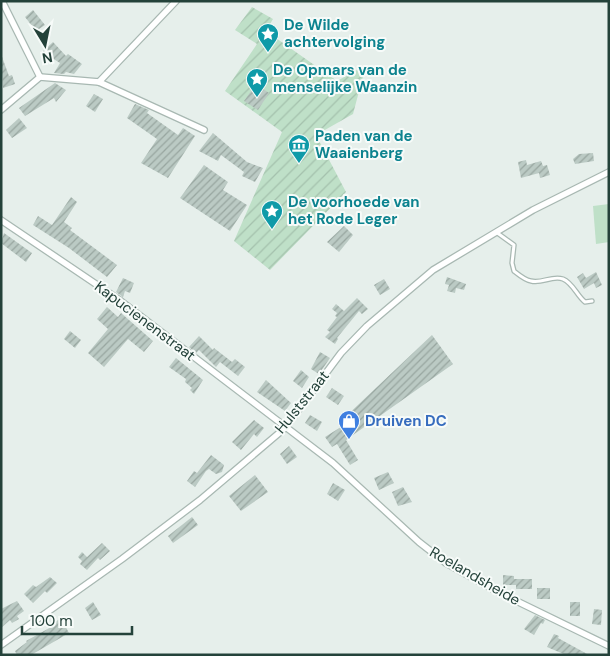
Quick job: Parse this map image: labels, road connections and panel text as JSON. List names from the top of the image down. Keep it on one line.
{"streets":{"street":["Kapucienenstraat","Hulststraat","Roelandsheide"]},"crossings":[["Kapucienenstraat","Hulststraat"],["Kapucienenstraat","Roelandsheide"],["Hulststraat","Roelandsheide"]],"places":{"place":["De Wilde achtervolging","De Opmars van de menselijke Waanzin","De voorhoede van het Rode Leger"],"museum":["Paden van de Waaienberg"],"shop":["Druiven DC"]},"scale_bar":"100 m","north":"bottom"}
